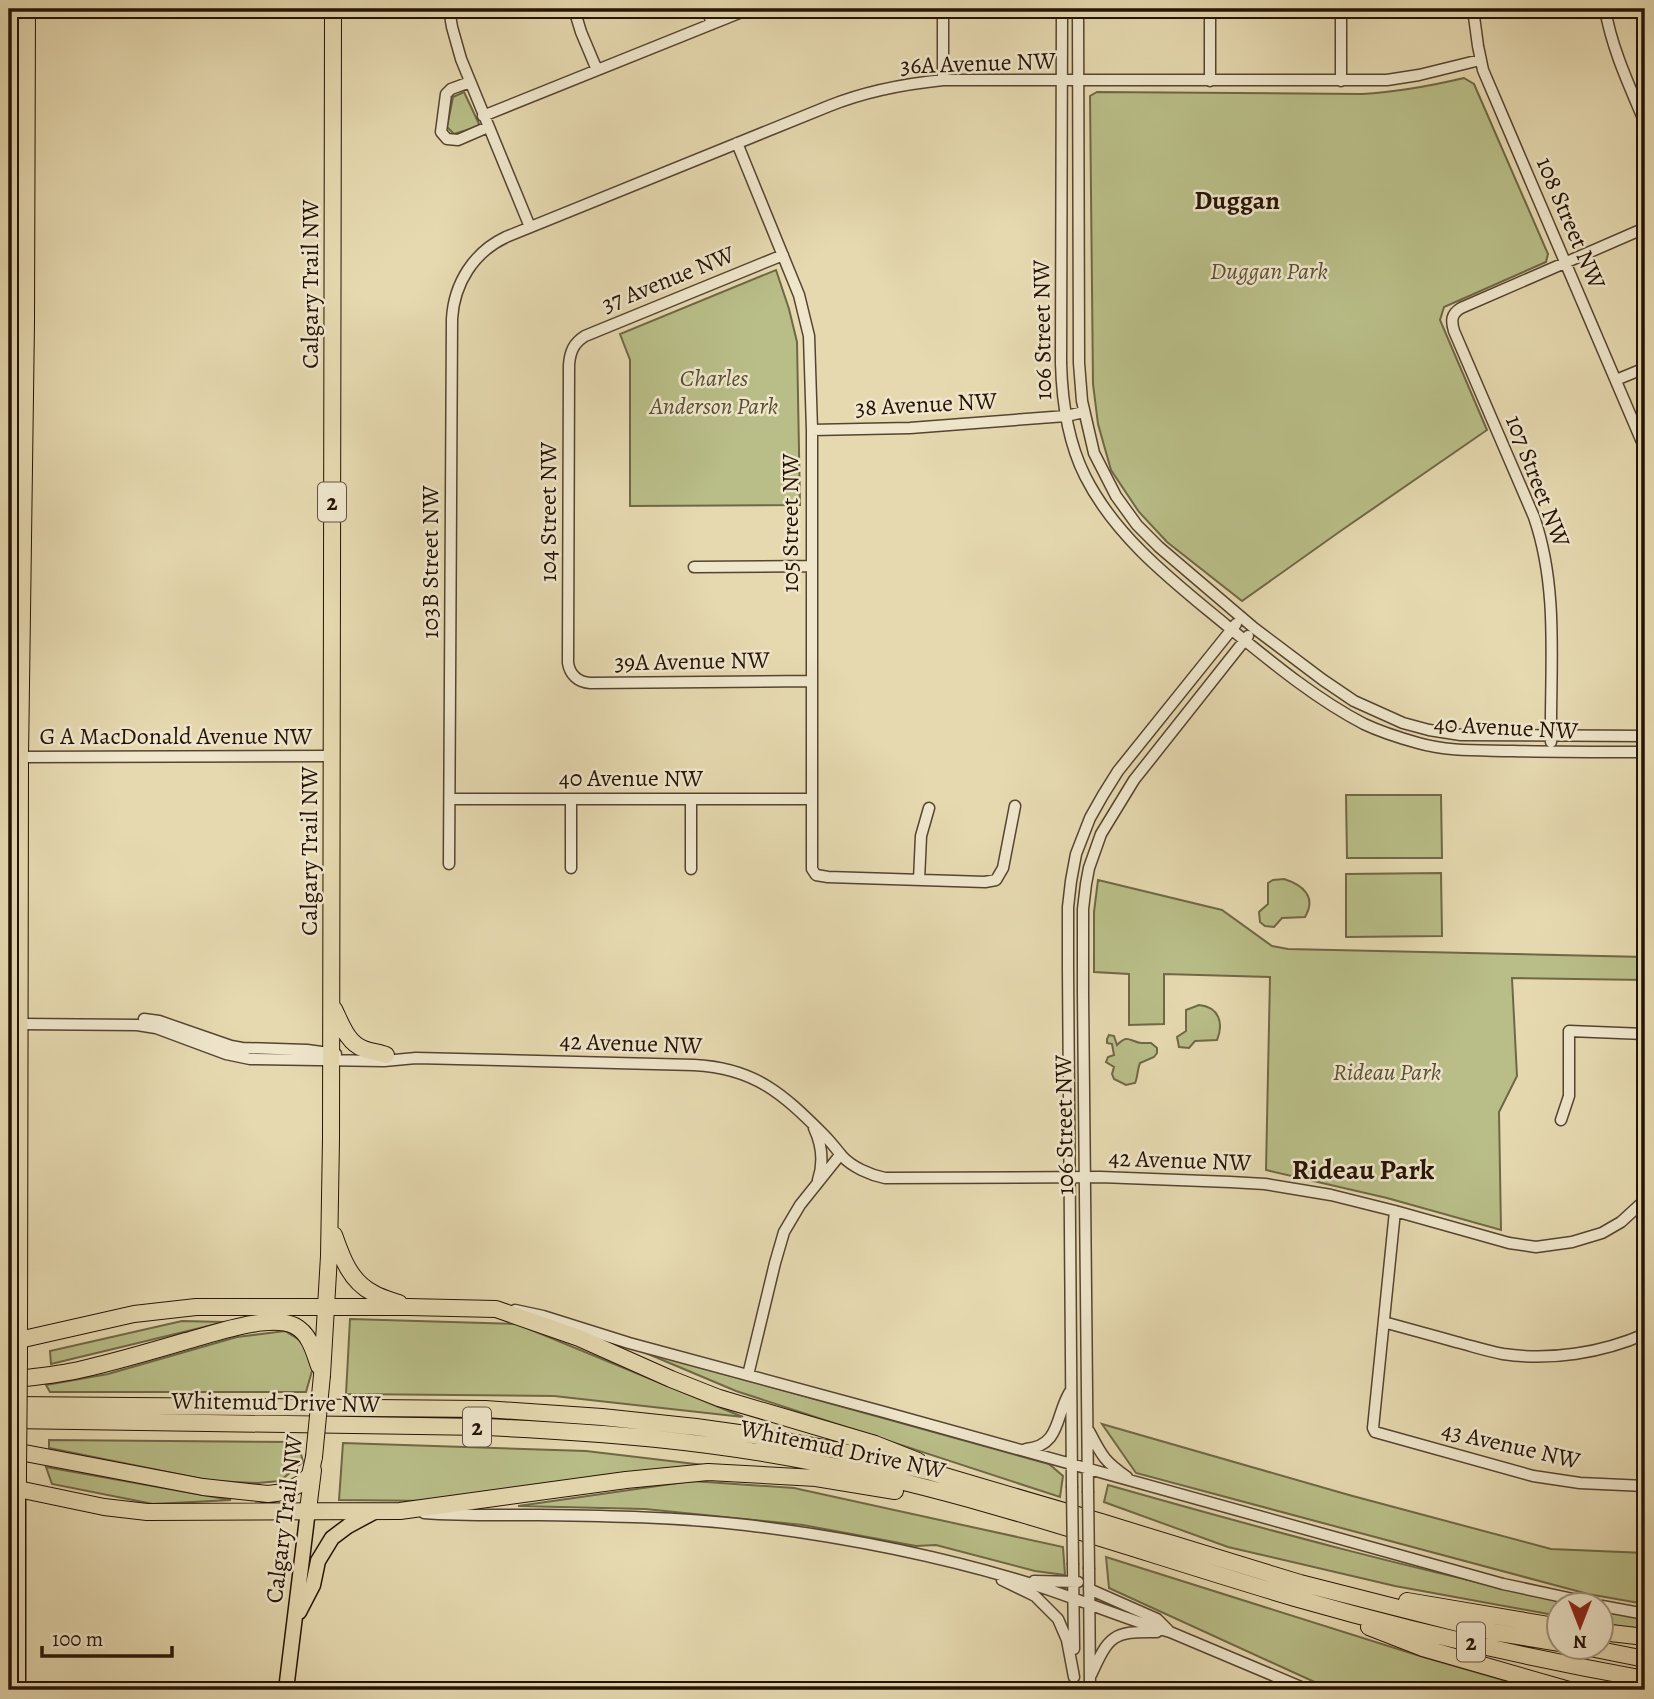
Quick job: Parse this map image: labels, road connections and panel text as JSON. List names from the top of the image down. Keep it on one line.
{"streets":{"highway":["Calgary Trail NW","2","Whitemud Drive NW"],"street":["36A Avenue NW","108 Street NW","37 Avenue NW","106 Street NW","38 Avenue NW","107 Street NW","104 Street NW","105 Street NW","103B Street NW","39A Avenue NW","40 Avenue NW","G A MacDonald Avenue NW","42 Avenue NW","43 Avenue NW"]},"crossings":[["36A Avenue NW","108 Street NW"],["36A Avenue NW","106 Street NW"],["36A Avenue NW","105 Street NW"],["36A Avenue NW","103B Street NW"],["108 Street NW","107 Street NW"],["37 Avenue NW","104 Street NW"],["37 Avenue NW","105 Street NW"],["Calgary Trail NW","G A MacDonald Avenue NW"],["Calgary Trail NW","42 Avenue NW"],["106 Street NW","38 Avenue NW"],["106 Street NW","40 Avenue NW"],["106 Street NW","42 Avenue NW"],["106 Street NW","Whitemud Drive NW"],["38 Avenue NW","105 Street NW"],["107 Street NW","40 Avenue NW"],["104 Street NW","39A Avenue NW"],["105 Street NW","39A Avenue NW"],["105 Street NW","40 Avenue NW"],["103B Street NW","40 Avenue NW"]],"districts":["Duggan","Rideau Park"],"parks":["Duggan Park","Charles Anderson Park","Rideau Park"],"scale_bar":"100 m","north":"bottom"}
